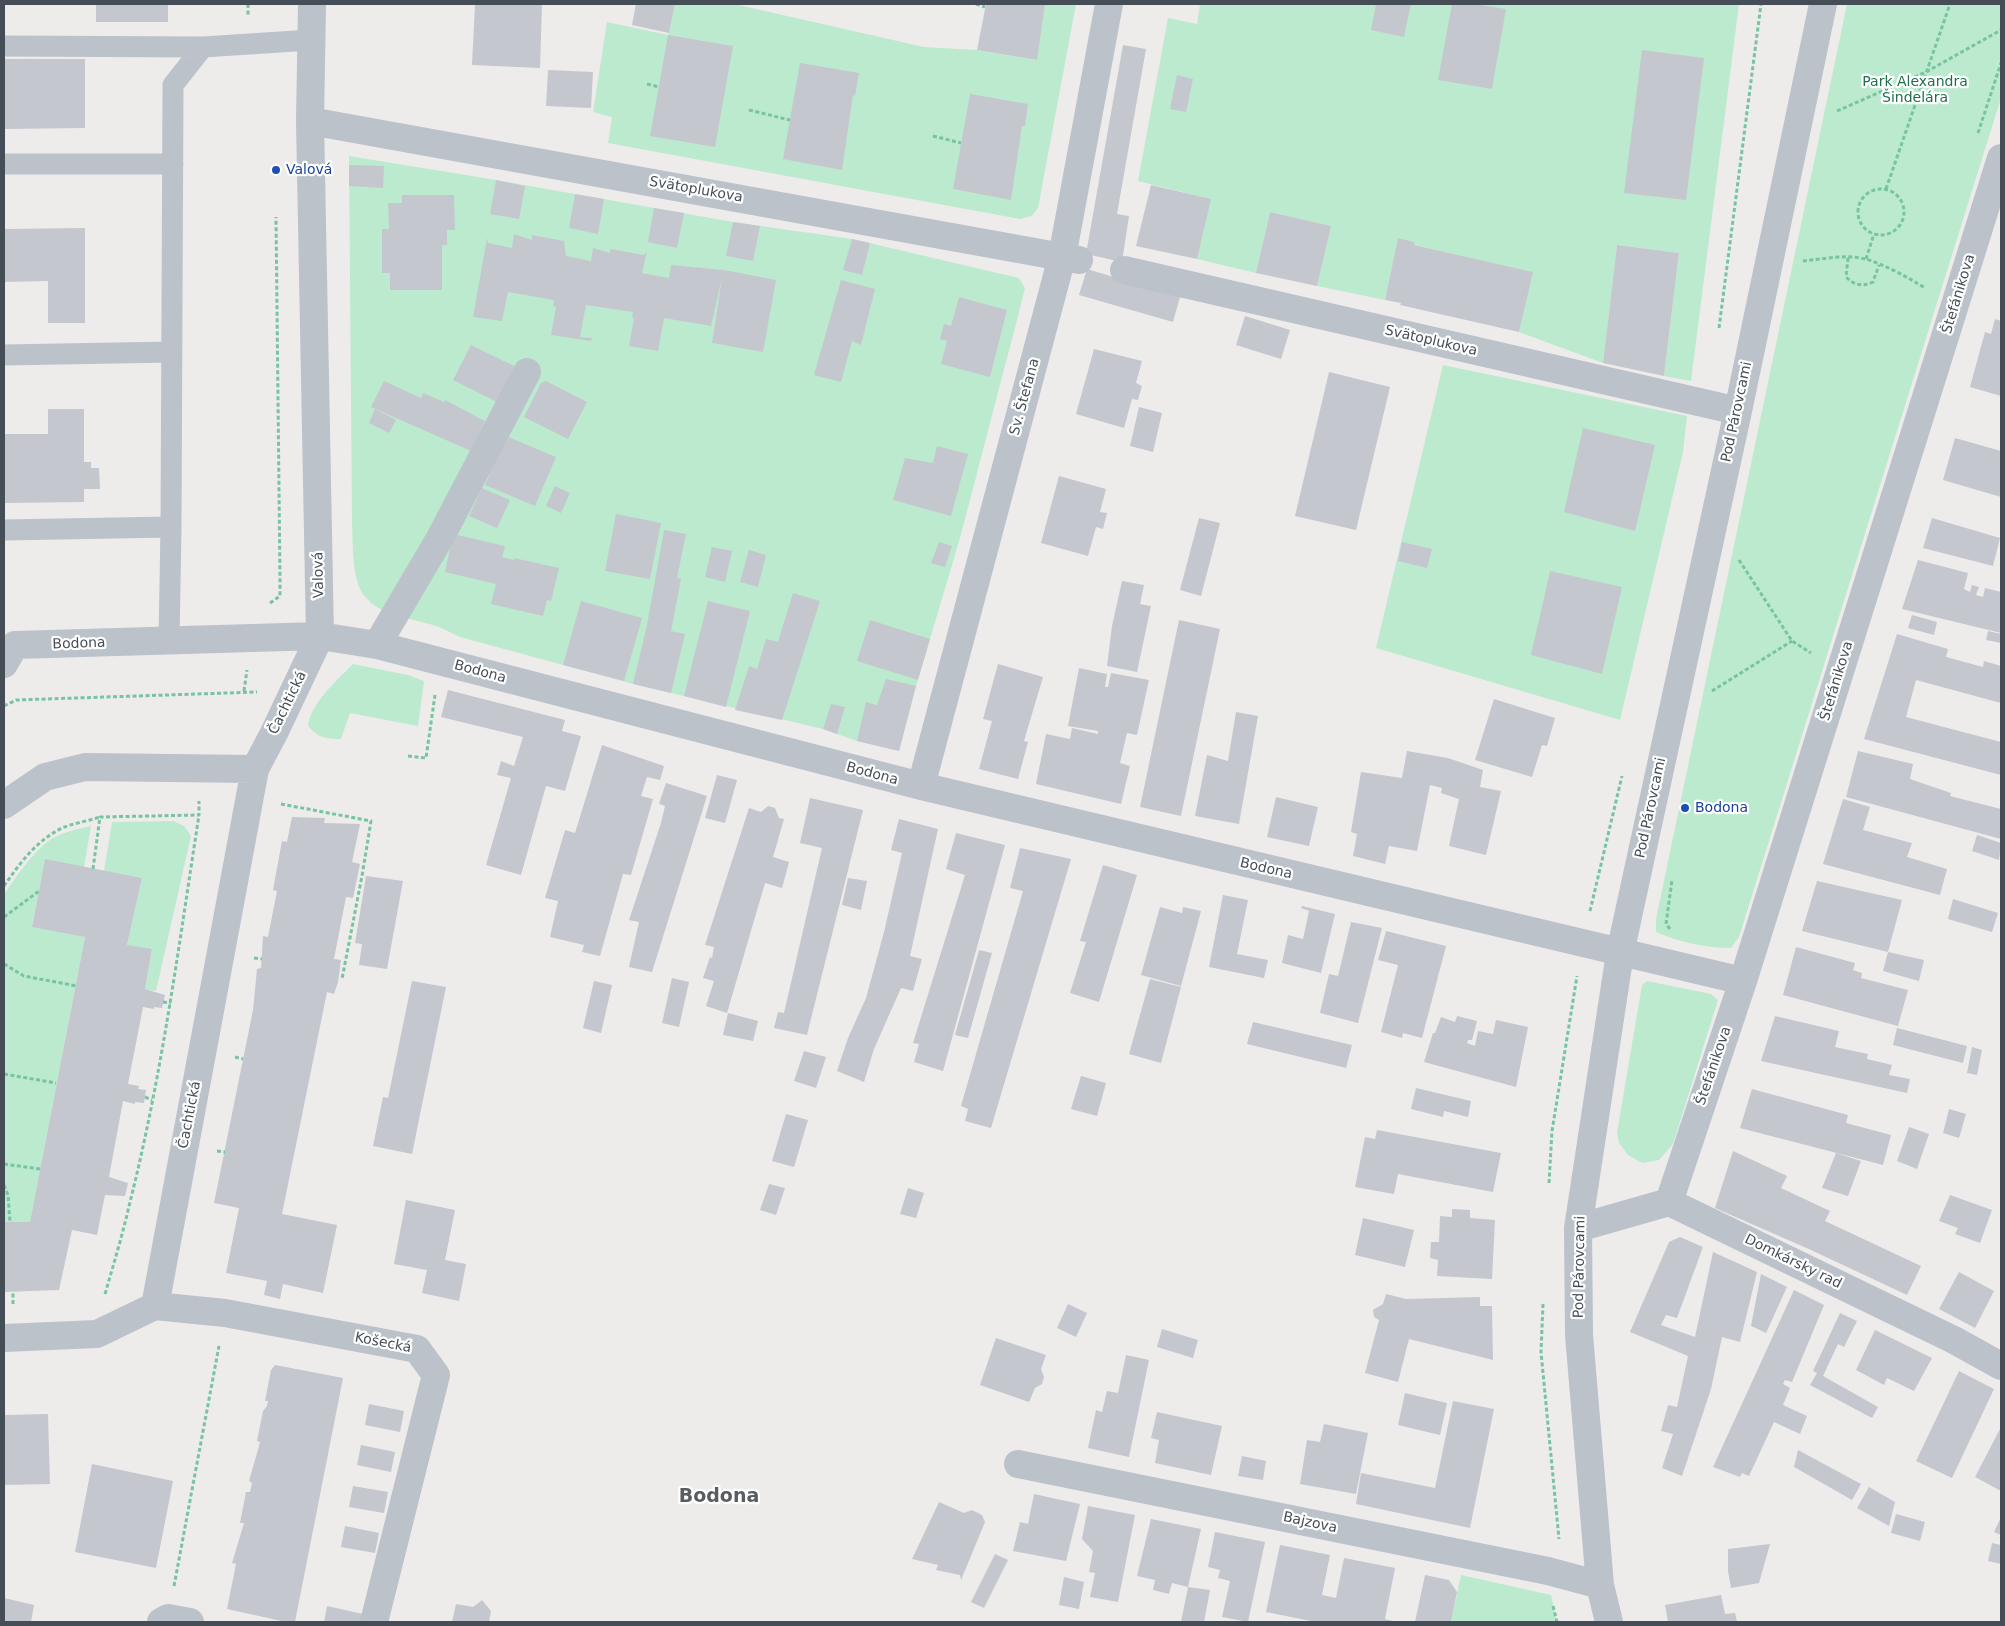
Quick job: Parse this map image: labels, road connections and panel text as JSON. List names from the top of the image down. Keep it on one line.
{"streets":{"street":["Svätoplukova","Štefánikova","Sv. Štefana","Pod Párovcami","Valová","Bodona","Čachtická","Domkársky rad","Košecká","Bajzova"]},"crossings":[["Svätoplukova","Sv. Štefana"],["Svätoplukova","Pod Párovcami"],["Svätoplukova","Valová"],["Štefánikova","Bodona"],["Štefánikova","Domkársky rad"],["Sv. Štefana","Bodona"],["Pod Párovcami","Bodona"],["Pod Párovcami","Bajzova"],["Valová","Bodona"],["Valová","Čachtická"],["Bodona","Čachtická"],["Čachtická","Košecká"]],"districts":["Bodona"],"parks":["Park Alexandra Šindelára"],"places":["Valová","Bodona"]}
